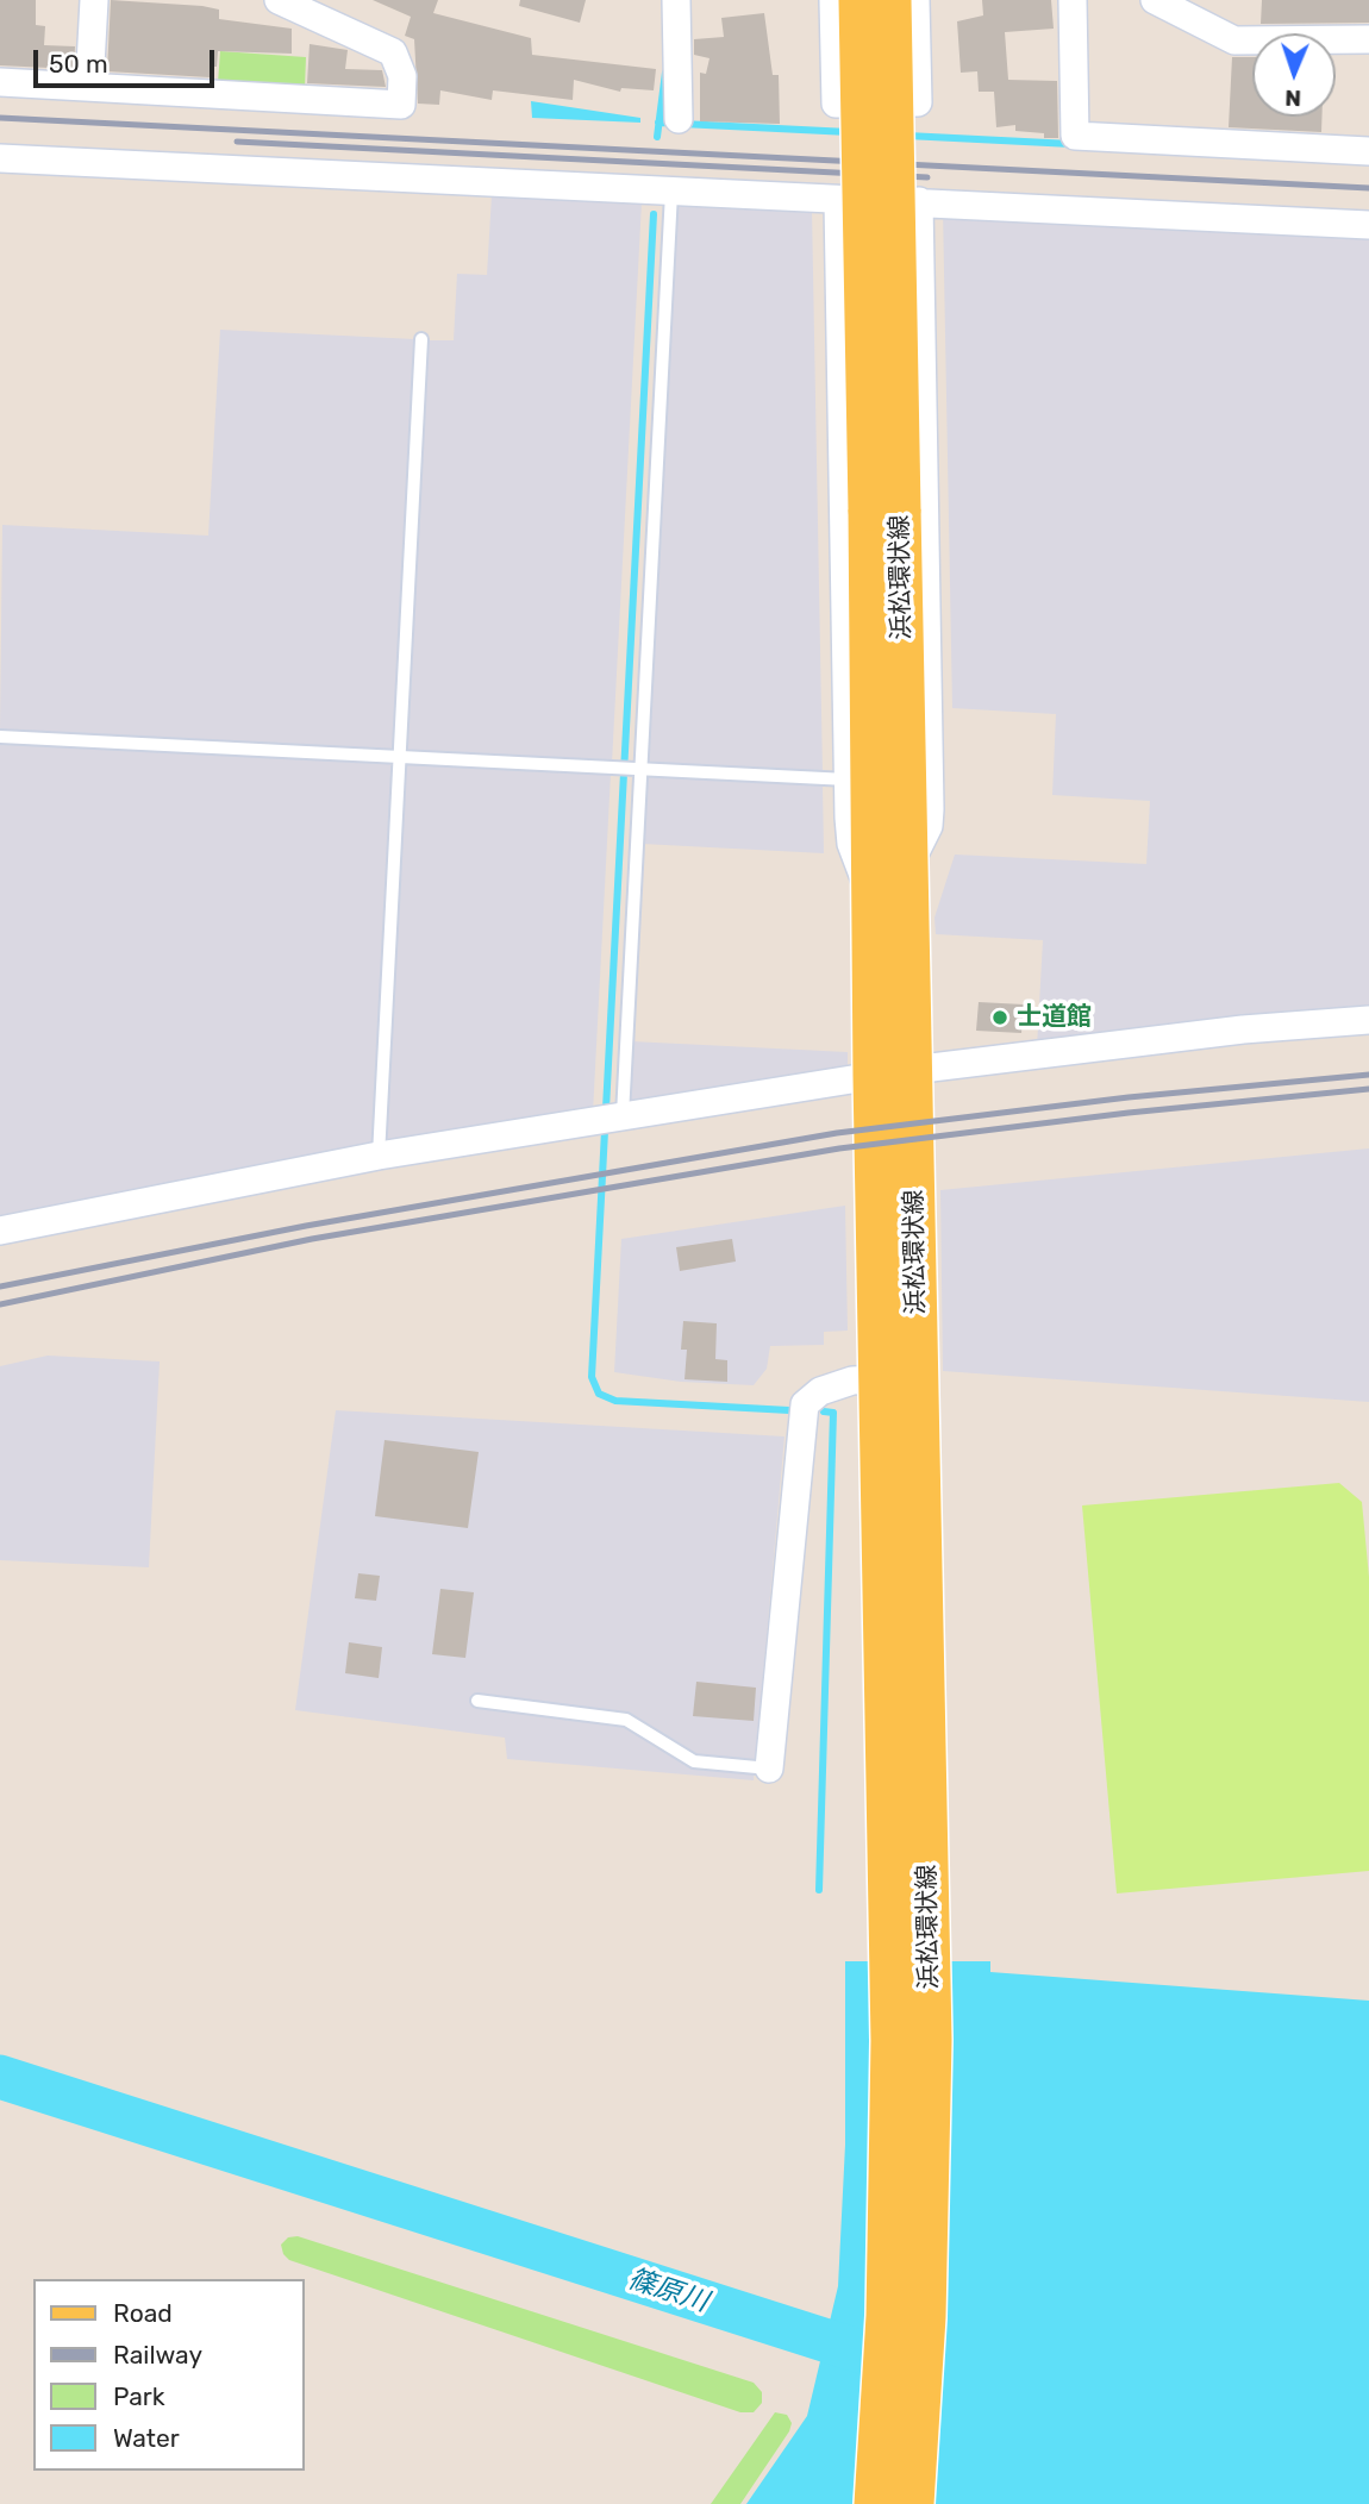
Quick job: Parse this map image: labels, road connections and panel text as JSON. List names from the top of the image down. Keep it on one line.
{"streets":{"main road":["浜松環状線"]},"water":["篠原川"],"places":["士道館"],"legend":["Road","Railway","Park","Water"],"scale_bar":"50 m","north":"bottom"}
